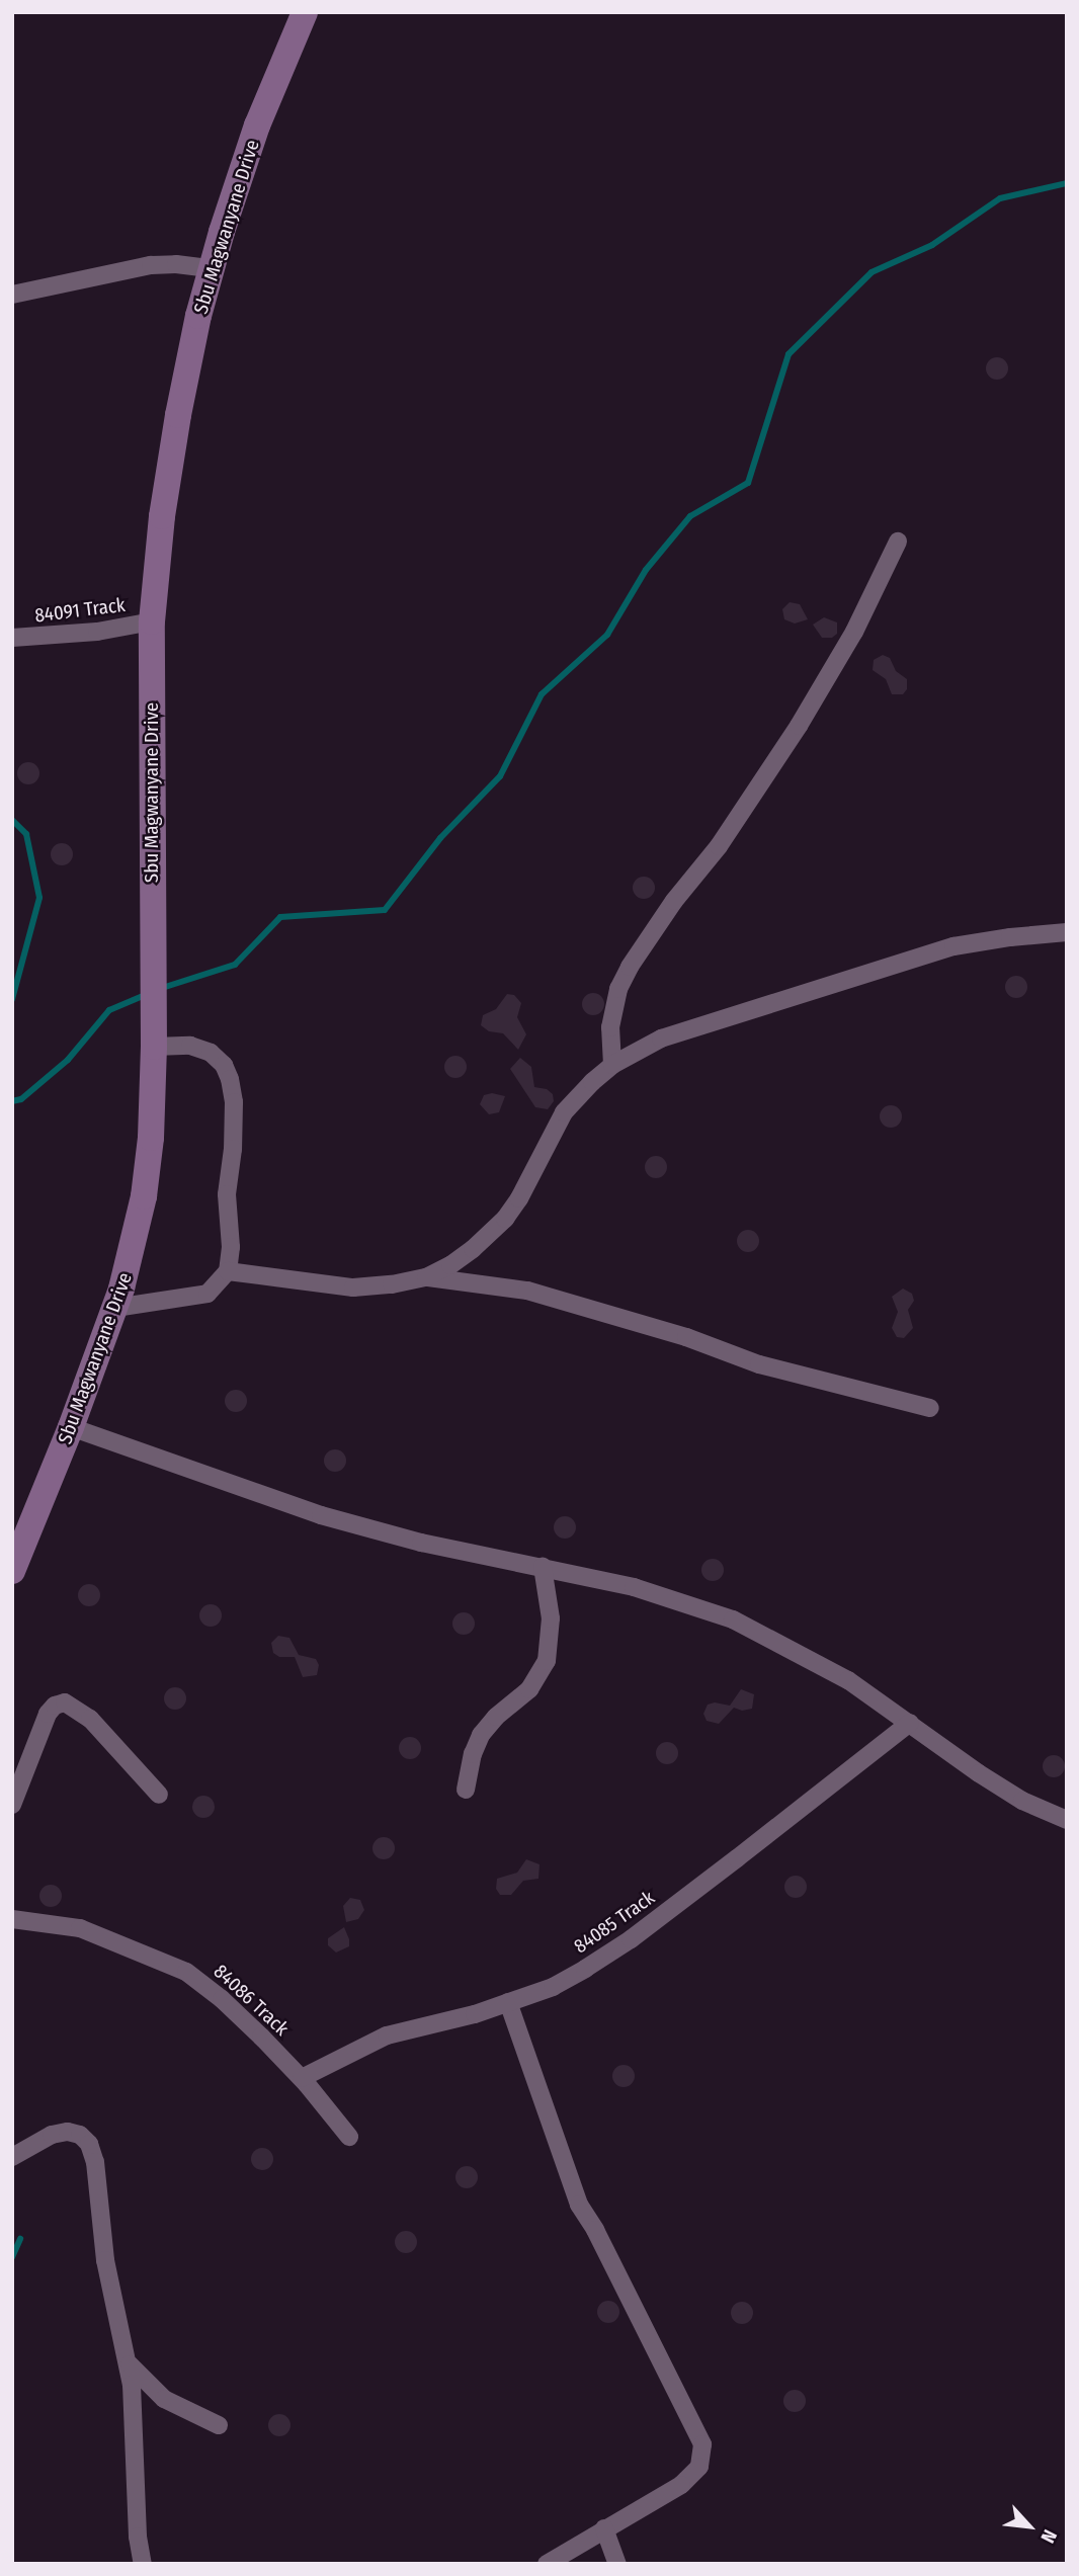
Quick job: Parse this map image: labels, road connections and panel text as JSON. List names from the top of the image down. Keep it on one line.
{"streets":{"main road":["Sbu Magwanyane Drive"],"street":["84091 Track","84085 Track","84086 Track"]},"crossings":[["Sbu Magwanyane Drive","84091 Track"],["84085 Track","84086 Track"]],"north":"bottom right"}
